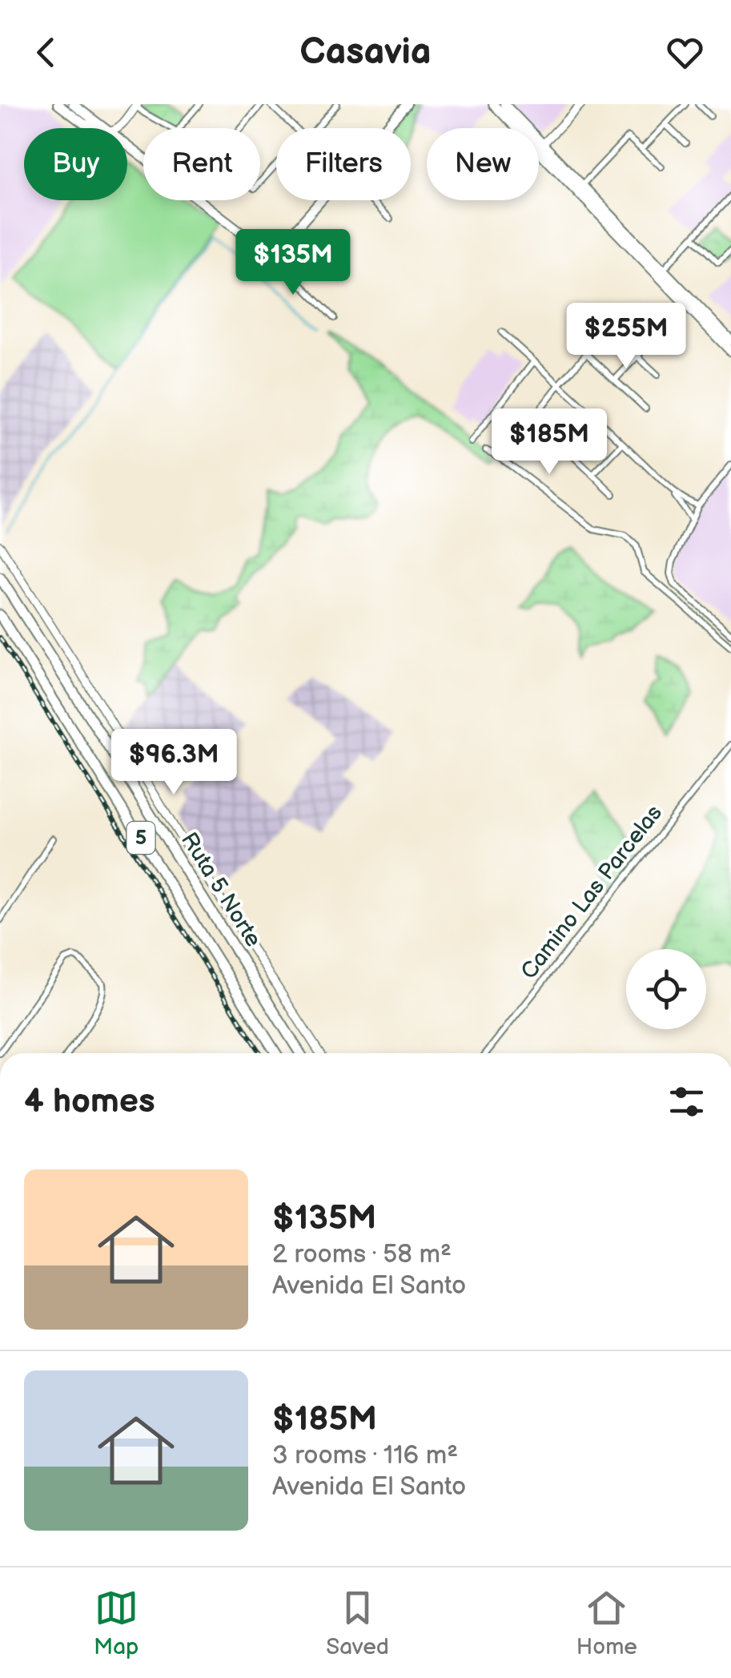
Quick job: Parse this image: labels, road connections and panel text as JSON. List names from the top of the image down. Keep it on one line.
{"streets":{"highway":["5","Ruta 5 Norte"],"street":["Camino Las Parcelas"]},"page":{"header":"Casavia","chip":["Buy","Rent","Filters","New"],"price":["$135M","$255M","$185M","$96.3M"],"heading":"4 homes","list":[{"name":"$135M","note":"2 rooms · 58 m² · Avenida El Santo"},{"name":"$185M","note":"3 rooms · 116 m² · Avenida El Santo"}],"tabs":["Map","Saved","Home"]}}
